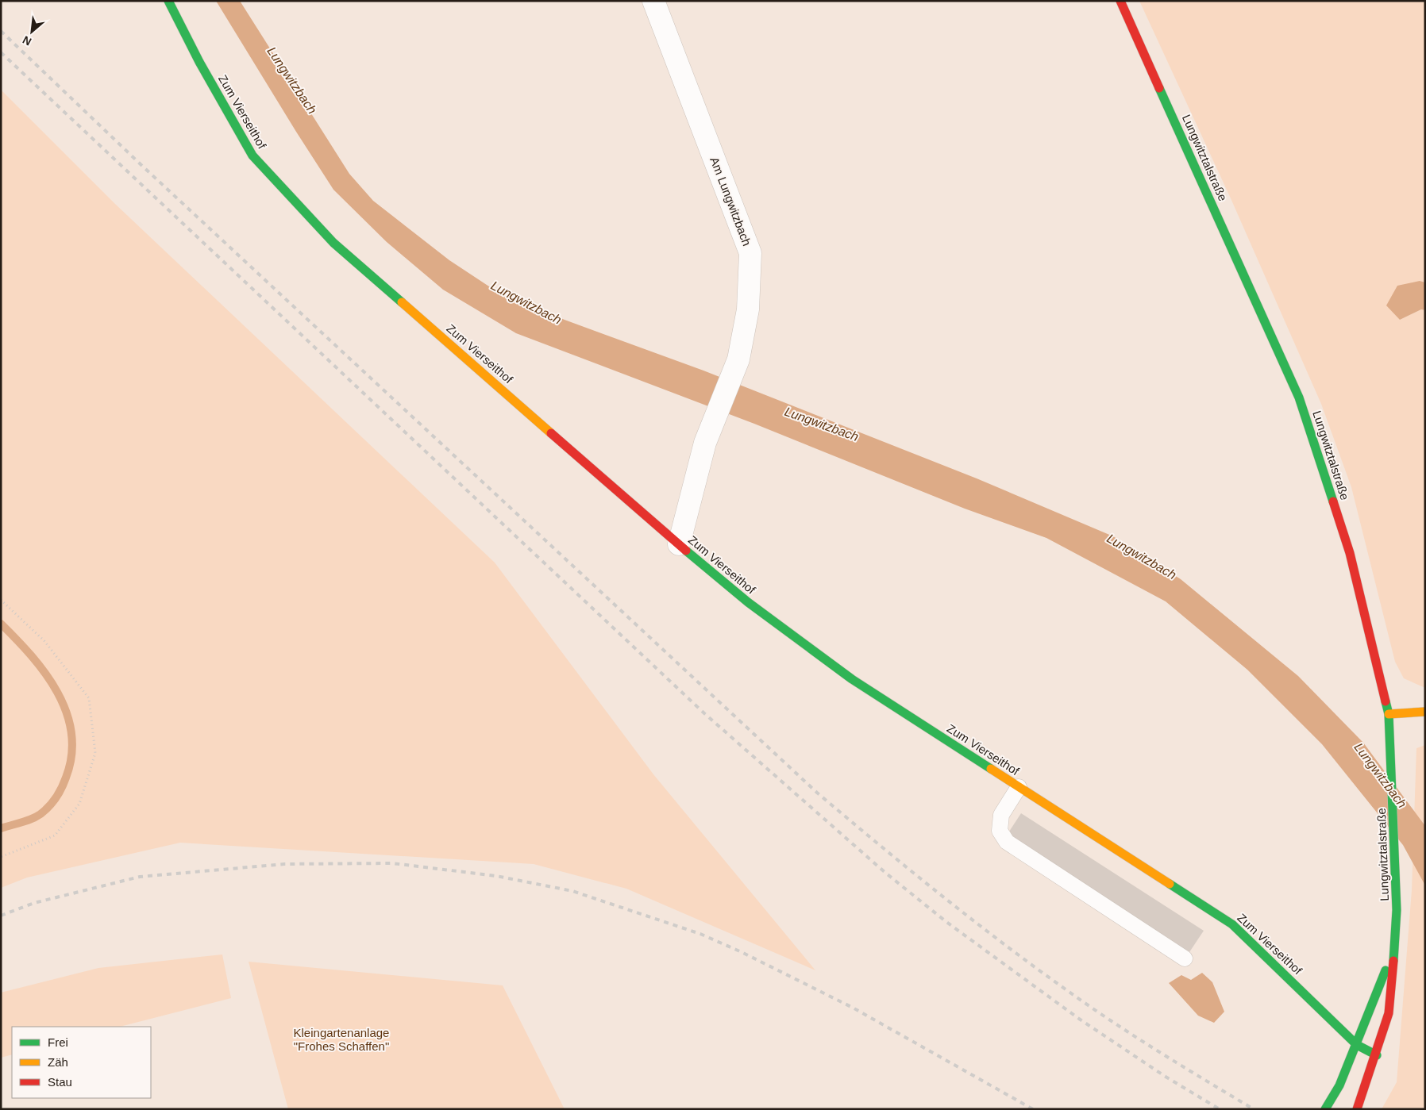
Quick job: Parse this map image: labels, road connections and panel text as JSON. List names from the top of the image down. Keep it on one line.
{"streets":{"street":["Zum Vierseithof","Lungwitztalstraße","Am Lungwitzbach"]},"crossings":[["Zum Vierseithof","Lungwitztalstraße"],["Zum Vierseithof","Am Lungwitzbach"]],"water":["Lungwitzbach"],"parks":["Kleingartenanlage \"Frohes Schaffen\""],"legend":["Frei","Zäh","Stau"],"north":"bottom left"}
